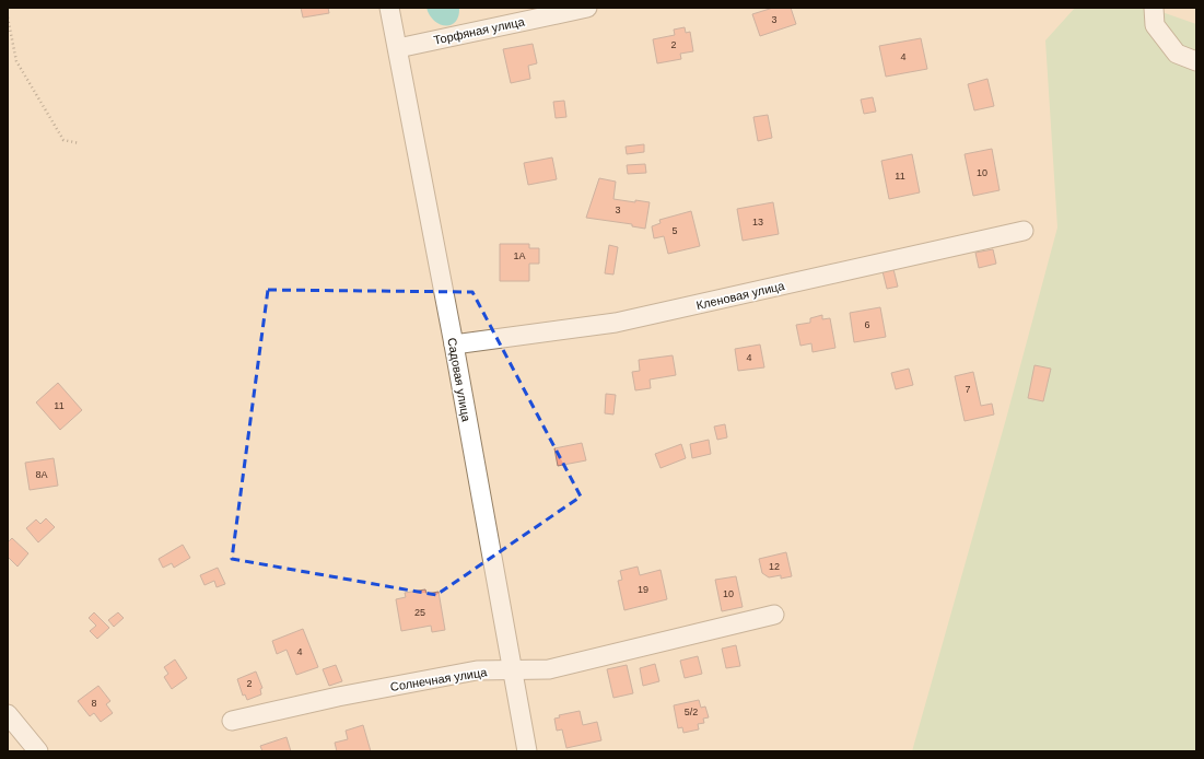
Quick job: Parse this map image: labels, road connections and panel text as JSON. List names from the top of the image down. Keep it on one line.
{"streets":{"street":["Торфяная улица","Кленовая улица","Садовая улица","Солнечная улица"]},"crossings":[["Торфяная улица","Садовая улица"],["Кленовая улица","Садовая улица"],["Садовая улица","Солнечная улица"]],"house_numbers":["3","2","4","10","11","3","13","5","1А","6","4","7","11","8А","12","19","10","25","4","2","8","5/2"]}
